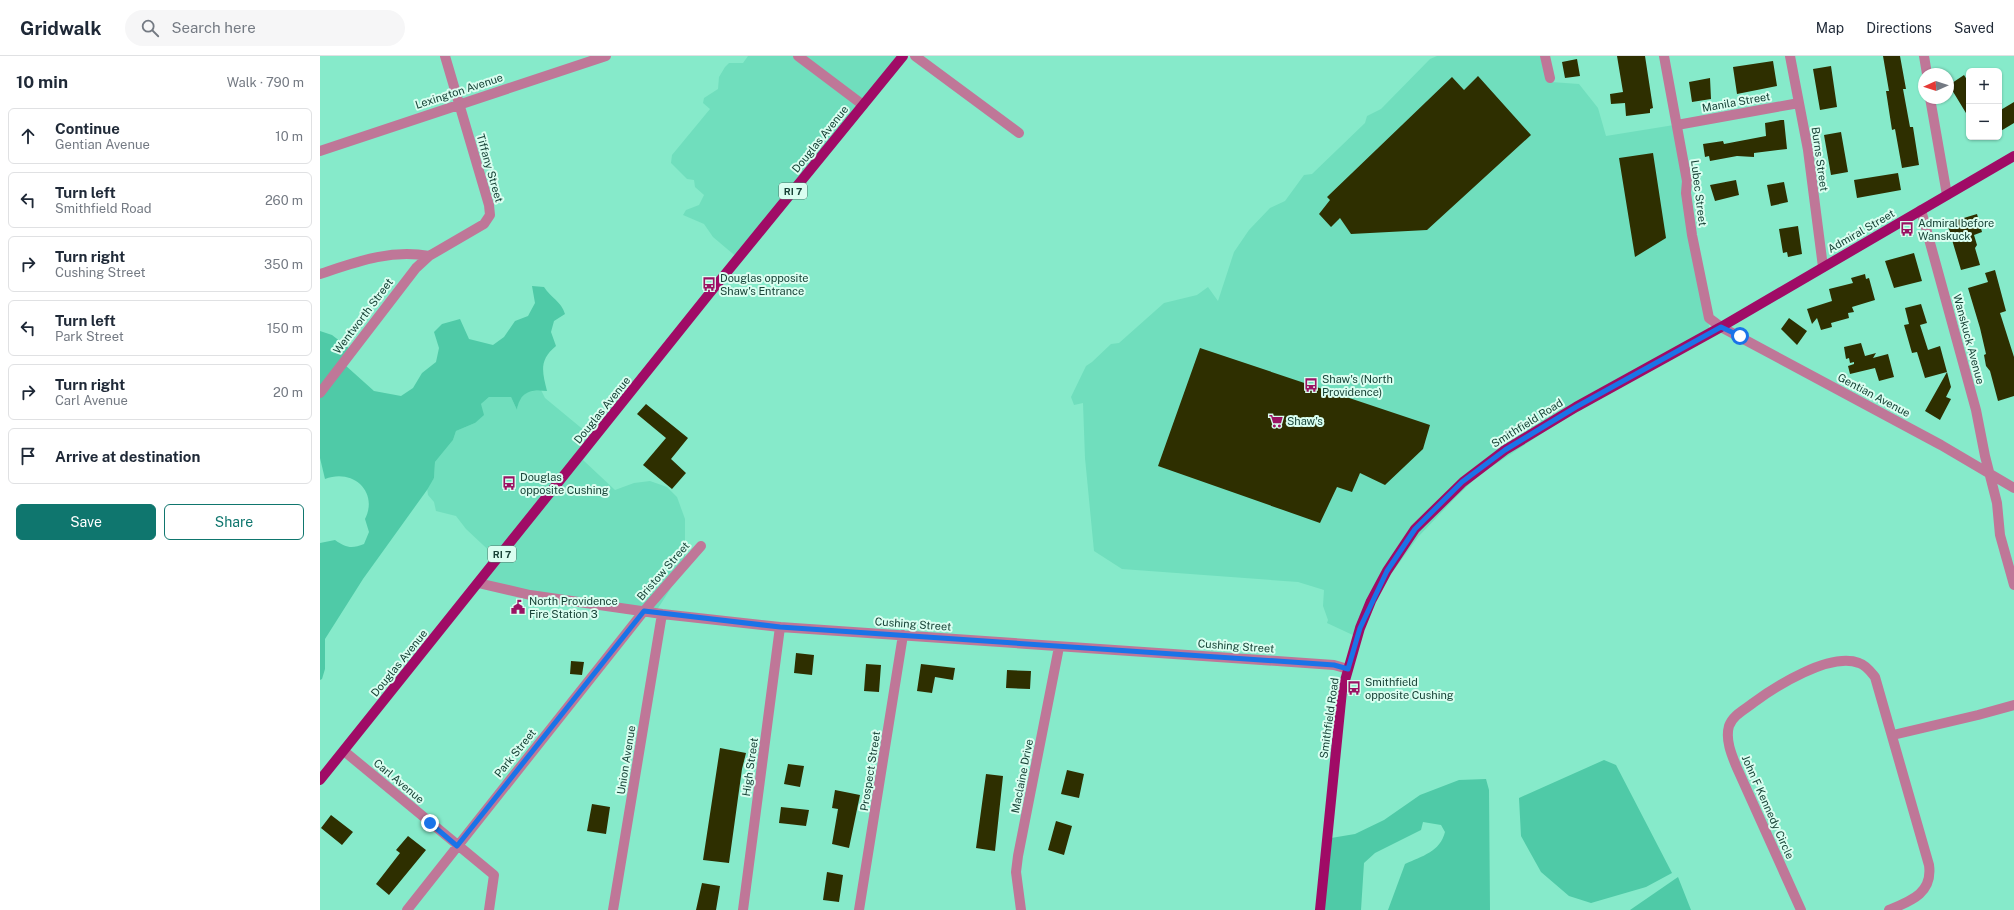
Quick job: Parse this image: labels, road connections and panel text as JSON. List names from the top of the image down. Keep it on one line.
{"streets":{"main road":["Douglas Avenue","RI 7","Admiral Street","Smithfield Road"],"street":["Lexington Avenue","Manila Street","Burns Street","Tiffany Street","Lubec Street","Wentworth Street","Wanskuck Avenue","Gentian Avenue","Bristow Street","Cushing Street","Park Street","Union Avenue","High Street","Prospect Street","Maclaine Drive","Carl Avenue","John F Kennedy Circle"]},"crossings":[["Lexington Avenue","Tiffany Street"],["Manila Street","Burns Street"],["Manila Street","Lubec Street"],["Douglas Avenue","Cushing Street"],["Douglas Avenue","Carl Avenue"],["Burns Street","Admiral Street"],["Tiffany Street","Wentworth Street"],["Lubec Street","Admiral Street"],["Lubec Street","Gentian Avenue"],["Lubec Street","Smithfield Road"],["Admiral Street","Wanskuck Avenue"],["Admiral Street","Gentian Avenue"],["Admiral Street","Smithfield Road"],["Wanskuck Avenue","Gentian Avenue"],["Gentian Avenue","Smithfield Road"],["Smithfield Road","Cushing Street"],["Bristow Street","Cushing Street"],["Bristow Street","Park Street"],["Cushing Street","Park Street"],["Cushing Street","Union Avenue"],["Cushing Street","High Street"],["Cushing Street","Prospect Street"],["Cushing Street","Maclaine Drive"],["Park Street","Carl Avenue"]],"places":{"bus stop":["Admiral before Wanskuck","Douglas opposite Shaw's Entrance","Shaw's (North Providence)","Douglas opposite Cushing","Smithfield opposite Cushing"],"supermarket":["Shaw's"],"public building":["North Providence Fire Station 3"]},"north":"left","page":{"header":"Gridwalk","search":"Search here","nav":["Map","Directions","Saved"],"heading":["10 min","Walk · 790 m"],"map_buttons":["+","−"],"list":[["Continue","Gentian Avenue","10 m"],["Turn left","Smithfield Road","260 m"],["Turn right","Cushing Street","350 m"],["Turn left","Park Street","150 m"],["Turn right","Carl Avenue","20 m"],"Arrive at destination"],"buttons":["Save","Share"]}}
